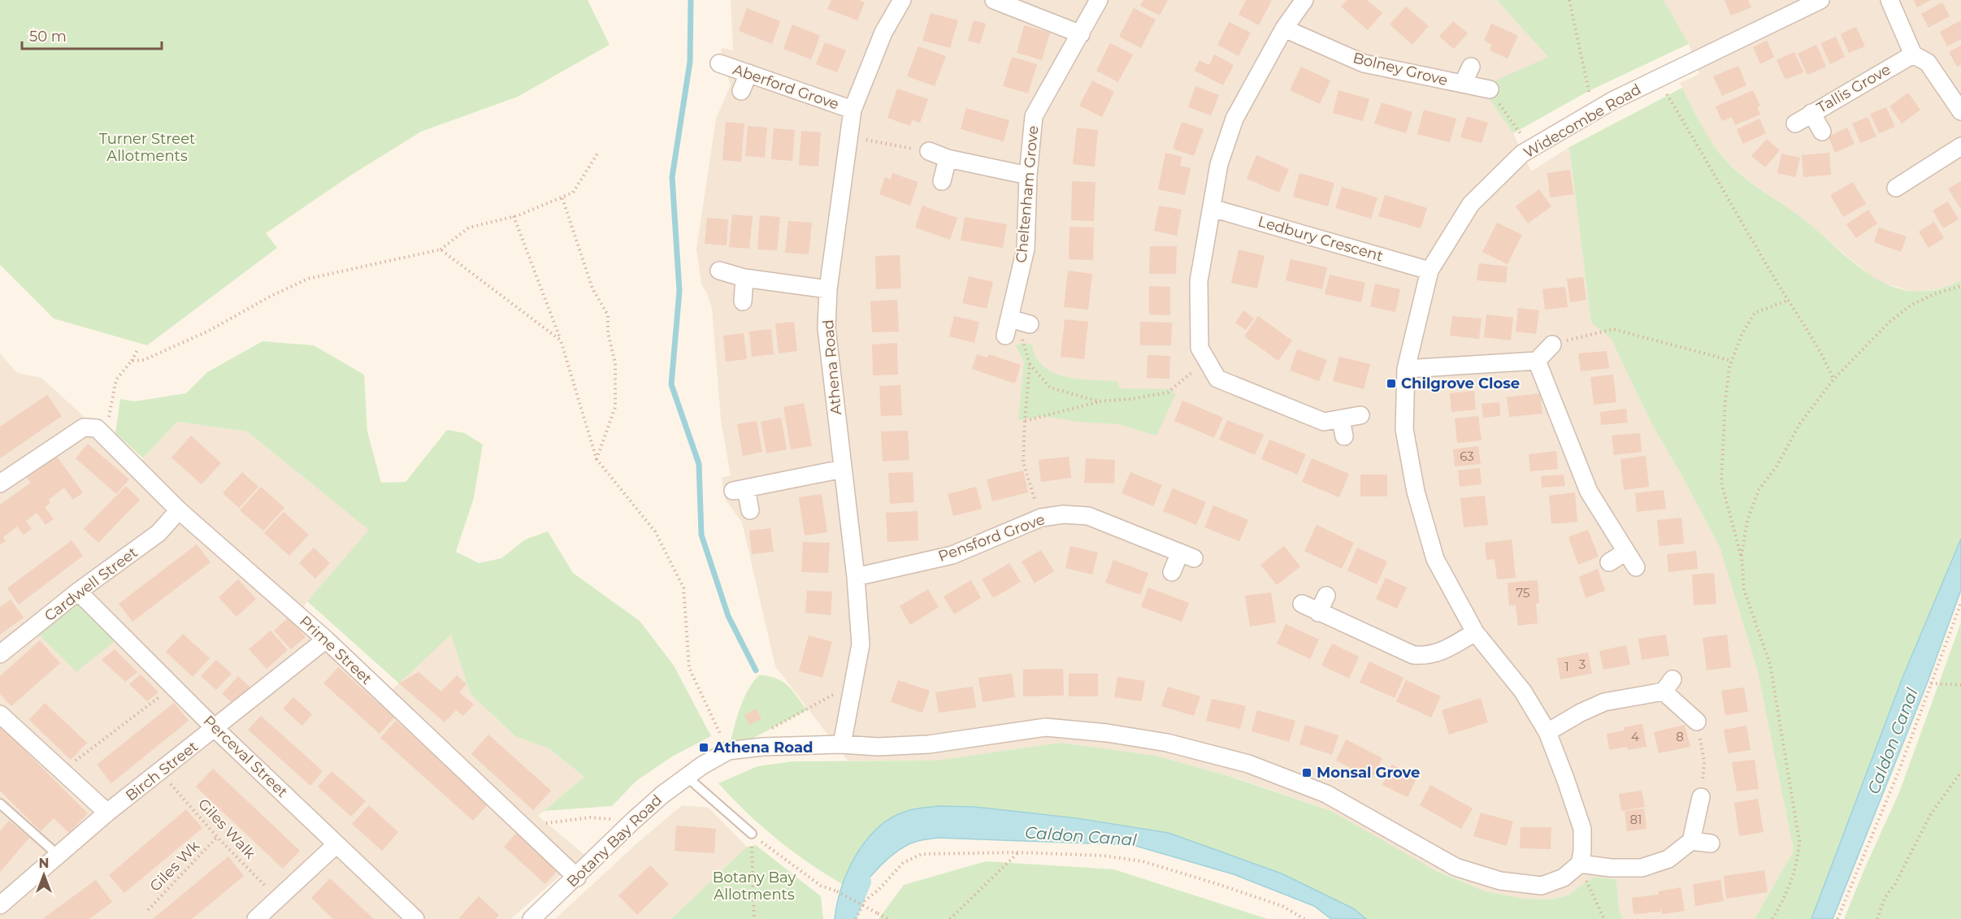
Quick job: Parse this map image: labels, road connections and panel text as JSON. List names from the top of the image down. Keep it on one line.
{"streets":{"street":["Bolney Grove","Aberford Grove","Tallis Grove","Widecombe Road","Cheltenham Grove","Ledbury Crescent","Athena Road","Pensford Grove","Cardwell Street","Prime Street","Perceval Street","Birch Street","Botany Bay Road"],"path":["Giles Walk","Giles Wk"]},"crossings":[["Aberford Grove","Athena Road"],["Widecombe Road","Ledbury Crescent"],["Athena Road","Pensford Grove"],["Athena Road","Botany Bay Road"],["Cardwell Street","Prime Street"],["Cardwell Street","Perceval Street"],["Prime Street","Birch Street"],["Prime Street","Botany Bay Road"],["Perceval Street","Birch Street"],["Birch Street","Giles Walk"],["Giles Walk","Giles Wk"]],"water":["Caldon Canal"],"parks":["Turner Street Allotments","Botany Bay Allotments"],"places":{"transit":["Chilgrove Close","Athena Road","Monsal Grove"]},"house_numbers":["63","75","3","1","4","8","81"],"scale_bar":"50 m","north":"top"}
